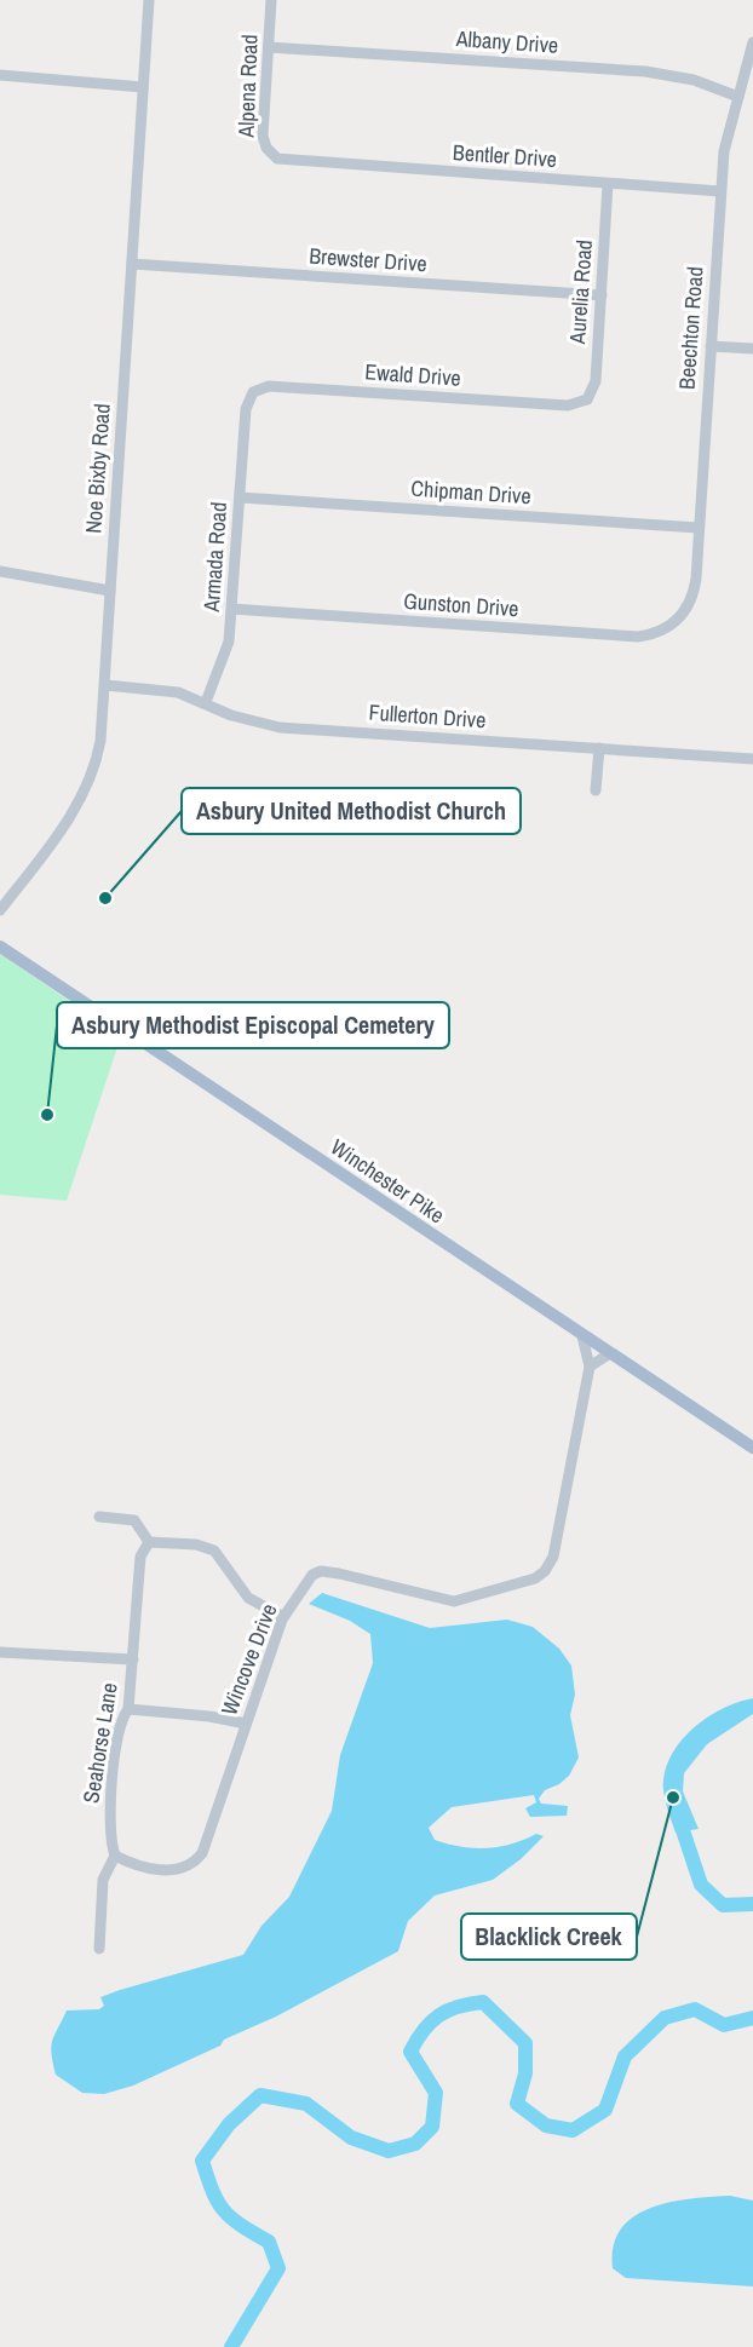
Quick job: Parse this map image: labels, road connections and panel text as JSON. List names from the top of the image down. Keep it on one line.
{"streets":{"main road":["Winchester Pike"],"street":["Albany Drive","Alpena Road","Bentler Drive","Brewster Drive","Aurelia Road","Beechton Road","Ewald Drive","Noe Bixby Road","Chipman Drive","Armada Road","Gunston Drive","Fullerton Drive","Wincove Drive","Seahorse Lane"]},"crossings":[["Albany Drive","Alpena Road"],["Albany Drive","Beechton Road"],["Alpena Road","Bentler Drive"],["Bentler Drive","Aurelia Road"],["Bentler Drive","Beechton Road"],["Brewster Drive","Aurelia Road"],["Brewster Drive","Noe Bixby Road"],["Aurelia Road","Ewald Drive"],["Beechton Road","Chipman Drive"],["Beechton Road","Gunston Drive"],["Ewald Drive","Armada Road"],["Noe Bixby Road","Fullerton Drive"],["Chipman Drive","Armada Road"],["Armada Road","Gunston Drive"],["Armada Road","Fullerton Drive"],["Winchester Pike","Wincove Drive"],["Wincove Drive","Seahorse Lane"]],"places":["Asbury United Methodist Church","Asbury Methodist Episcopal Cemetery","Blacklick Creek"]}
